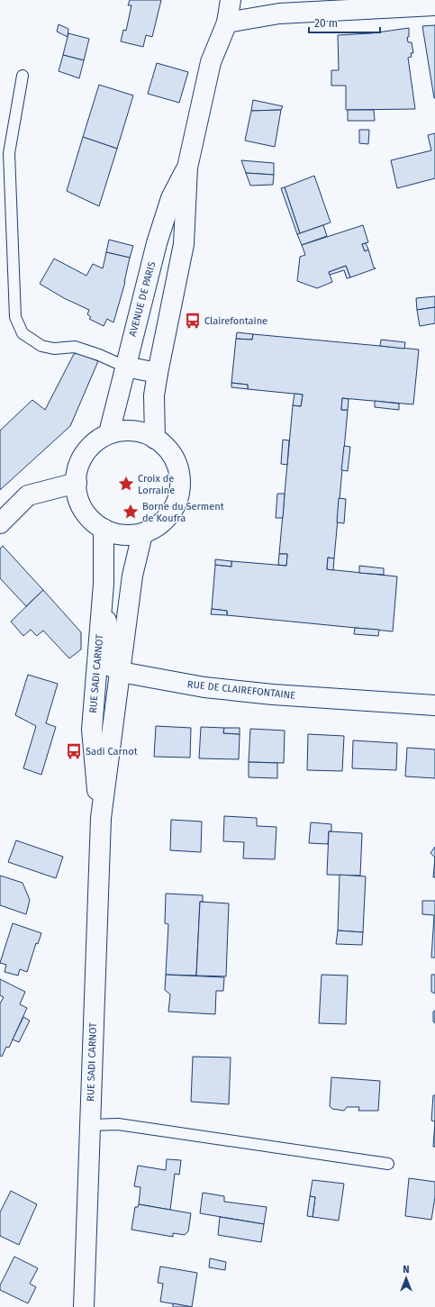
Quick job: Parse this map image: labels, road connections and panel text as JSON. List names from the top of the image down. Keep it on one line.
{"streets":{"main road":["AVENUE DE PARIS","RUE SADI CARNOT","RUE DE CLAIREFONTAINE"]},"crossings":[["AVENUE DE PARIS","RUE SADI CARNOT"],["RUE SADI CARNOT","RUE DE CLAIREFONTAINE"]],"places":{"bus stop":["Clairefontaine","Sadi Carnot"],"place":["Croix de Lorraine","Borne du Serment de Koufra"]},"scale_bar":"20 m","north":"top"}
